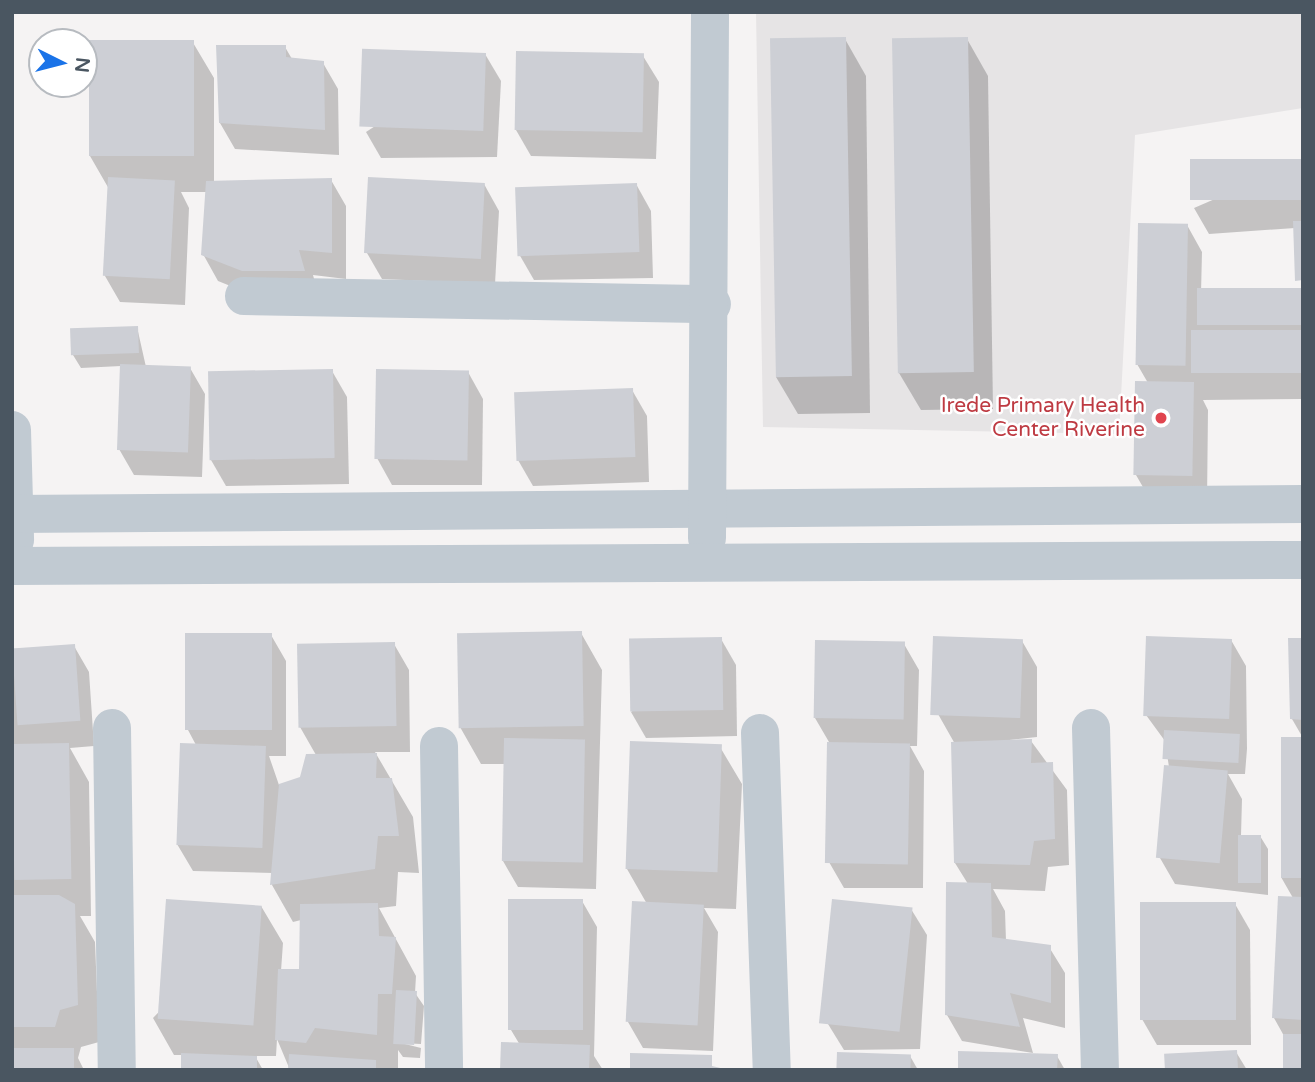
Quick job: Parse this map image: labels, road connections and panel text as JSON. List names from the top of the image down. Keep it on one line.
{"places":["Irede Primary Health Center Riverine"],"north":"right"}
